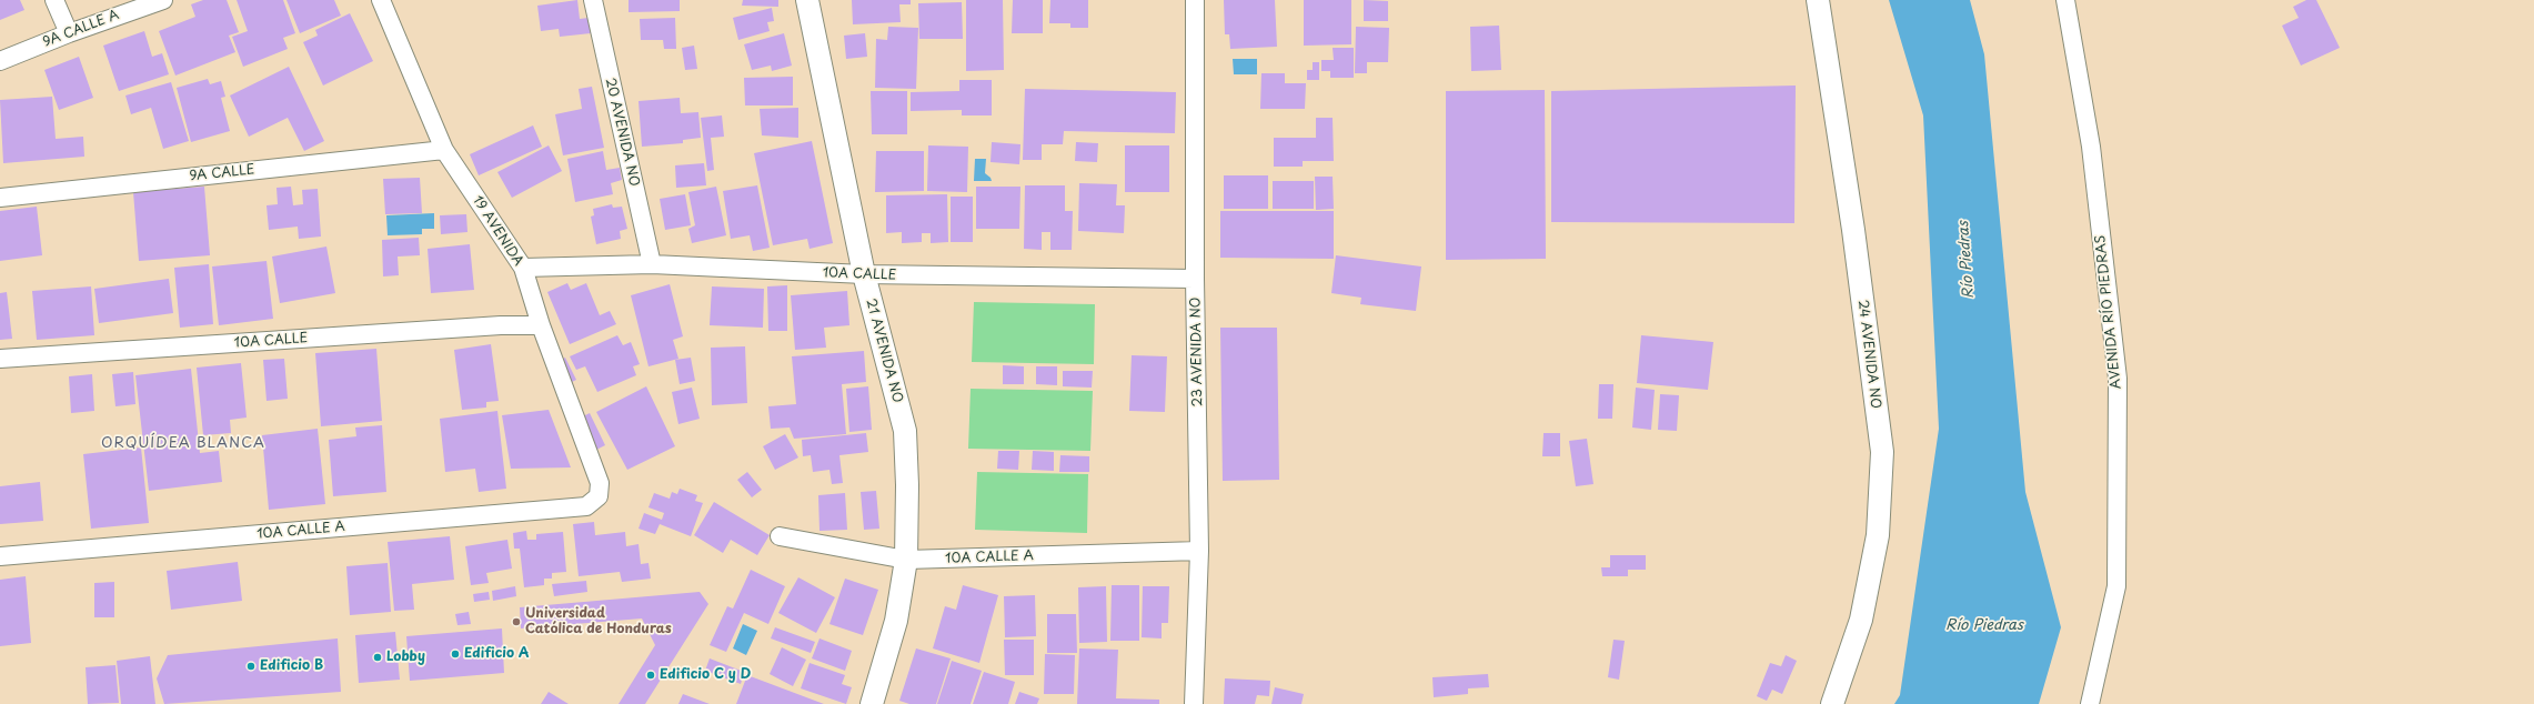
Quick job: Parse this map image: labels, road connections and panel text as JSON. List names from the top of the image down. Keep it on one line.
{"streets":{"street":["9A CALLE A","20 AVENIDA NO","9A CALLE","19 AVENIDA","10A CALLE","AVENIDA RÍO PIEDRAS","21 AVENIDA NO","23 AVENIDA NO","24 AVENIDA NO","10A CALLE A"]},"crossings":[["20 AVENIDA NO","10A CALLE"],["9A CALLE","19 AVENIDA"],["19 AVENIDA","10A CALLE"],["19 AVENIDA","10A CALLE A"],["10A CALLE","21 AVENIDA NO"],["10A CALLE","23 AVENIDA NO"],["21 AVENIDA NO","10A CALLE A"],["23 AVENIDA NO","10A CALLE A"]],"districts":["ORQUÍDEA BLANCA"],"water":["Río Piedras"],"places":["Universidad Católica de Honduras","Edificio A","Lobby","Edificio B","Edificio C y D"]}
